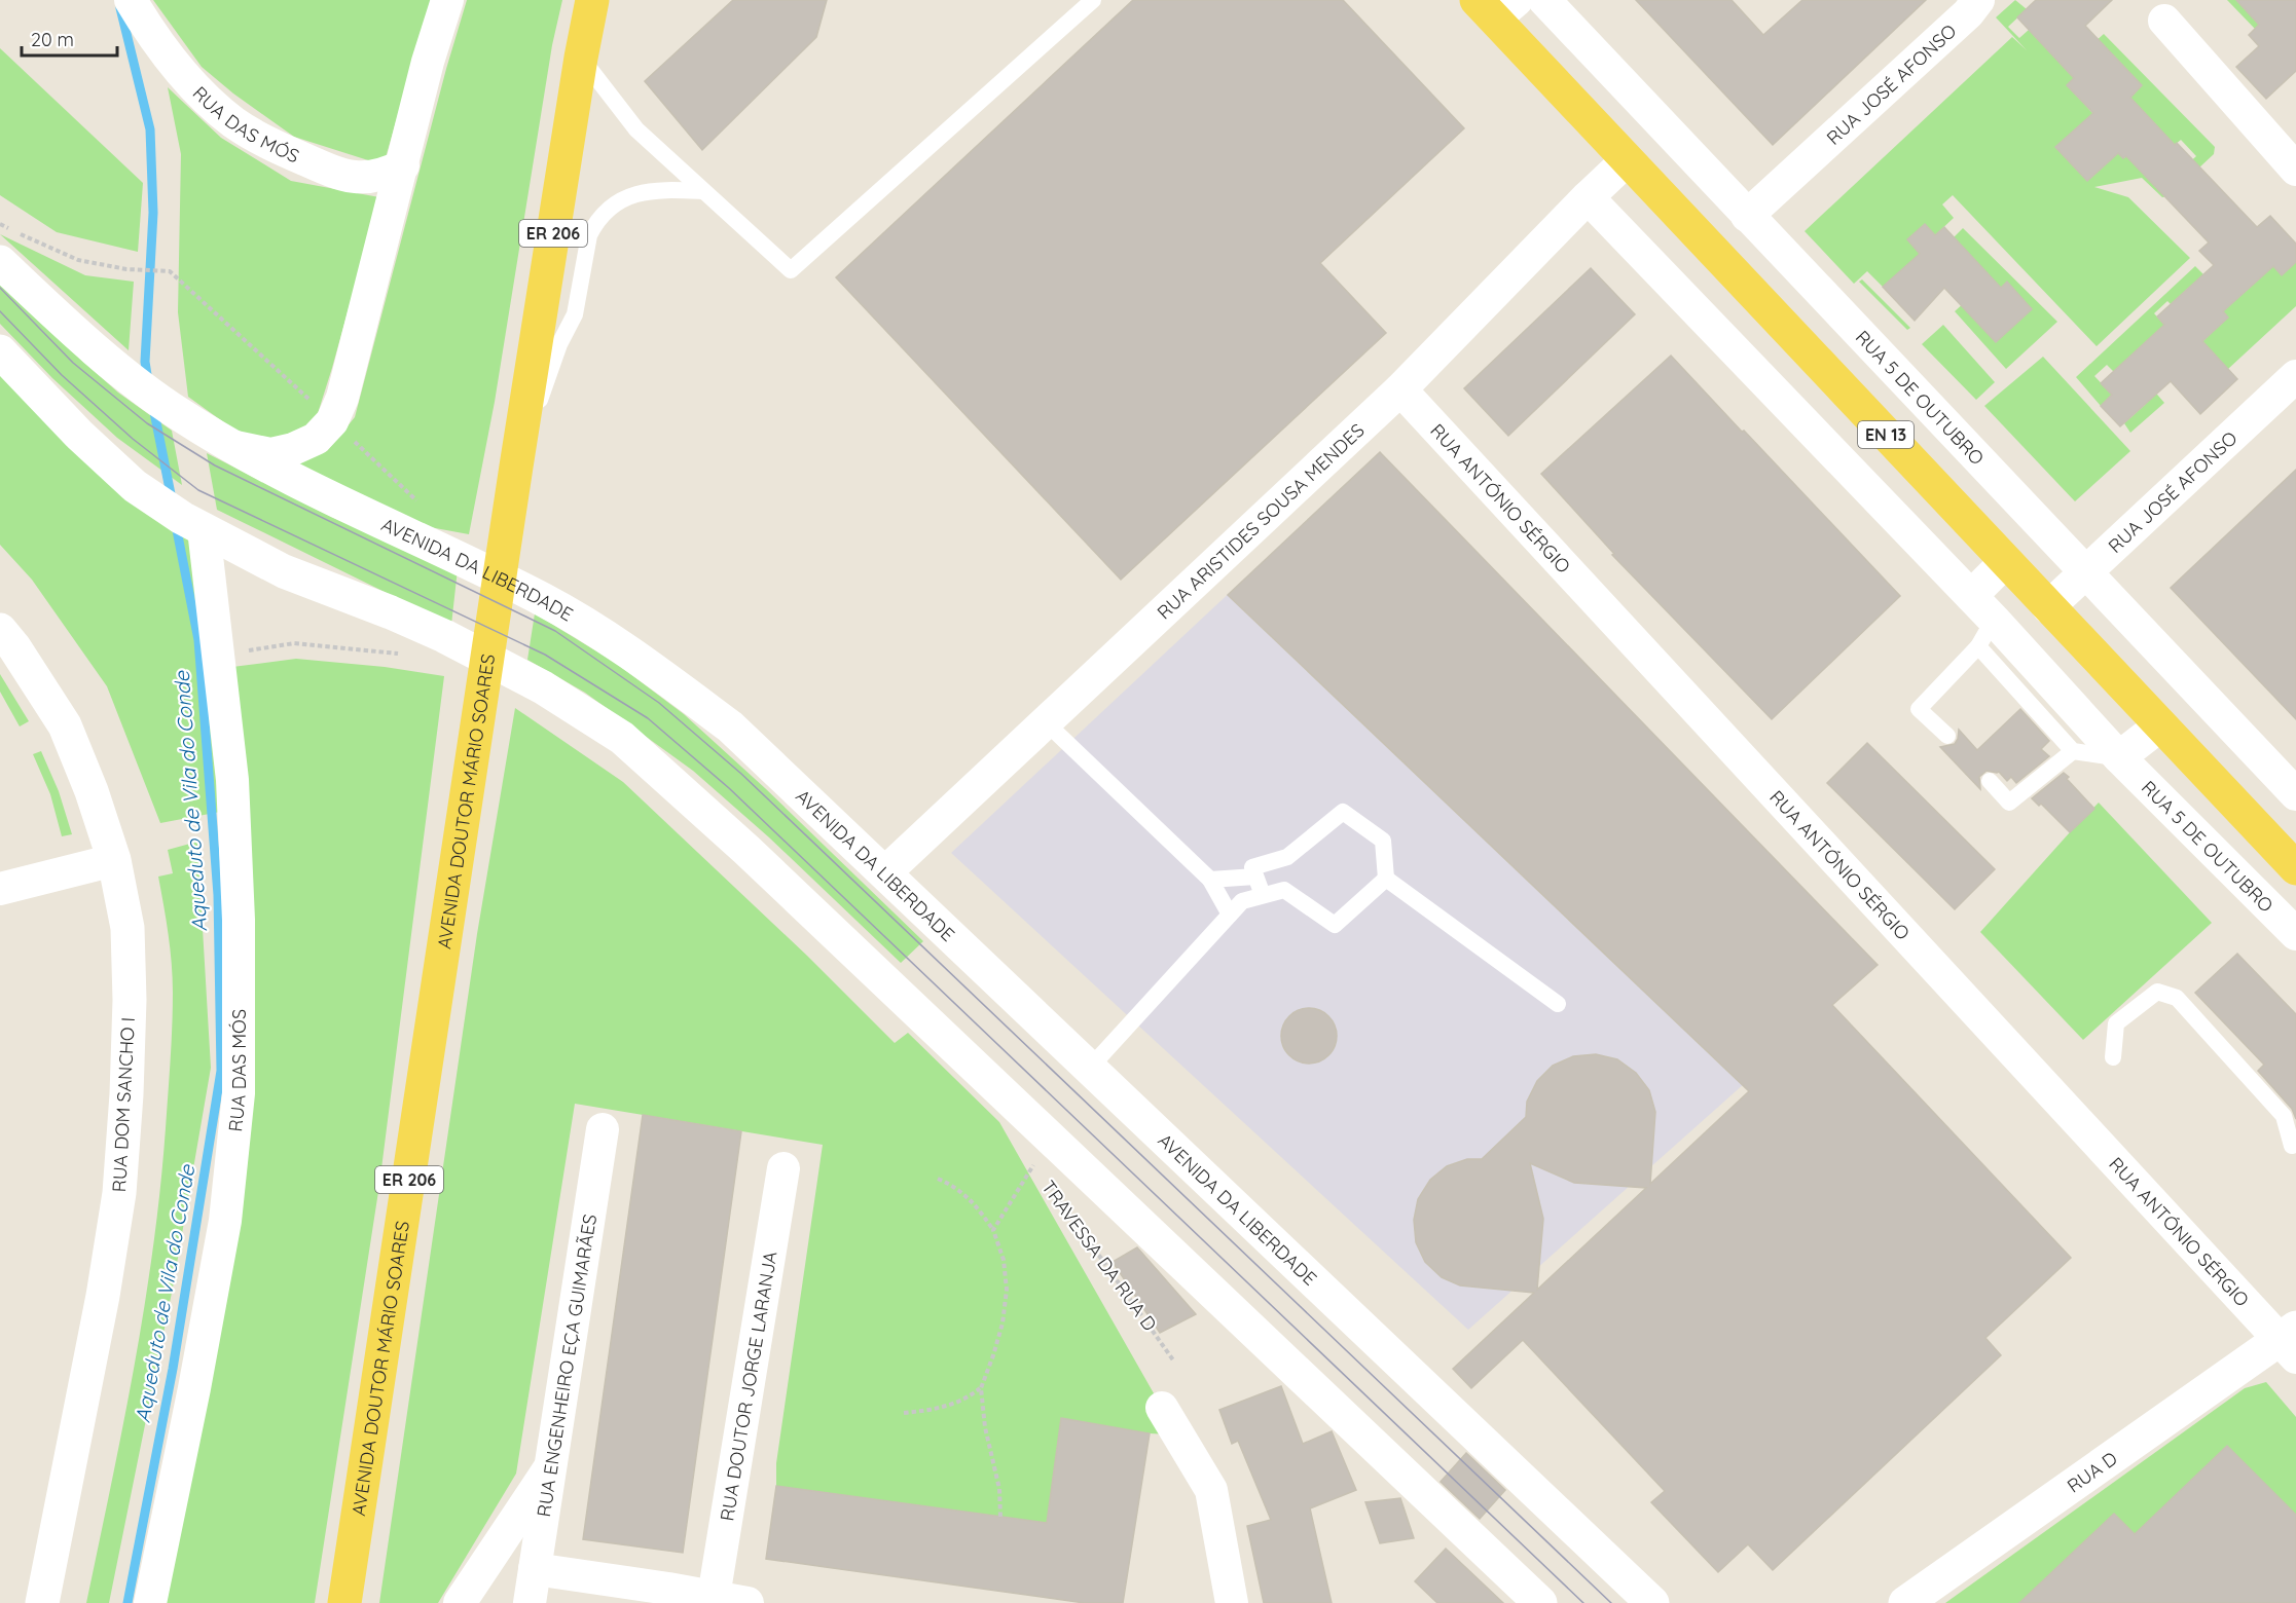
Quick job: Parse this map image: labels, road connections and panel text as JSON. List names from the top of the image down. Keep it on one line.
{"streets":{"main road":["ER 206","EN 13","AVENIDA DOUTOR MÁRIO SOARES"],"street":["RUA JOSÉ AFONSO","RUA DAS MÓS","RUA 5 DE OUTUBRO","RUA ANTÓNIO SÉRGIO","RUA ARISTIDES SOUSA MENDES","AVENIDA DA LIBERDADE","RUA DOM SANCHO I","RUA ENGENHEIRO EÇA GUIMARÃES","RUA DOUTOR JORGE LARANJA","RUA D"],"path":["TRAVESSA DA RUA D"]},"crossings":[["RUA JOSÉ AFONSO","RUA 5 DE OUTUBRO"],["RUA JOSÉ AFONSO","EN 13"],["RUA 5 DE OUTUBRO","RUA ARISTIDES SOUSA MENDES"],["EN 13","RUA ARISTIDES SOUSA MENDES"],["RUA ANTÓNIO SÉRGIO","RUA ARISTIDES SOUSA MENDES"],["RUA ANTÓNIO SÉRGIO","RUA D"],["RUA ARISTIDES SOUSA MENDES","AVENIDA DA LIBERDADE"]],"water":["Aqueduto de Vila do Conde"],"scale_bar":"20 m"}
